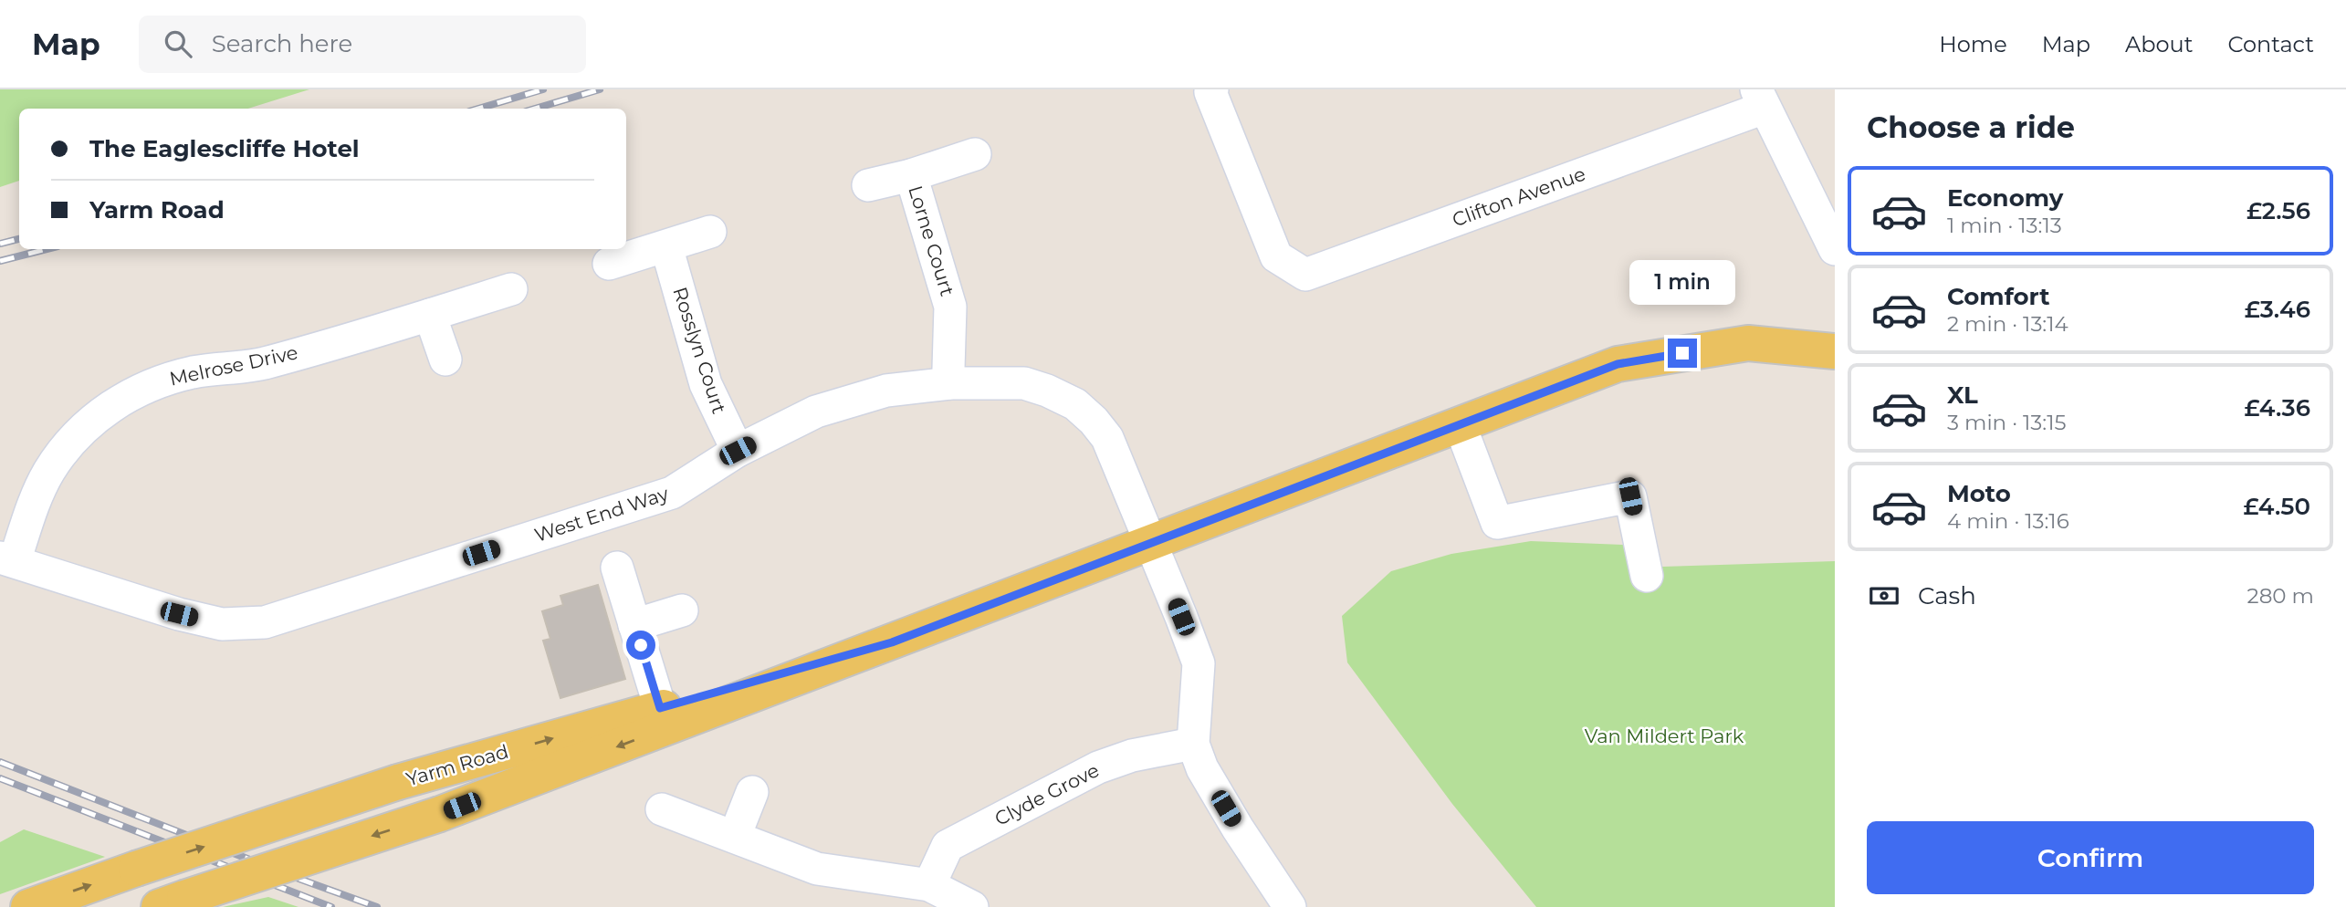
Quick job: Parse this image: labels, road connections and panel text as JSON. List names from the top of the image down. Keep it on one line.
{"streets":{"main road":["Yarm Road"],"street":["Clifton Avenue","Lorne Court","Rosslyn Court","Melrose Drive","West End Way","Clyde Grove"]},"crossings":[["Lorne Court","West End Way"],["Rosslyn Court","West End Way"],["Melrose Drive","West End Way"],["West End Way","Yarm Road"],["West End Way","Clyde Grove"]],"parks":["Van Mildert Park"],"page":{"header":"Map","search":"Search here","nav":["Home","Map","About","Contact"],"heading":"Choose a ride","banner":["The Eaglescliffe Hotel","Yarm Road"],"list":[{"name":"Economy","note":"1 min · 13:13","value":"£2.56"},{"name":"Comfort","note":"2 min · 13:14","value":"£3.46"},{"name":"XL","note":"3 min · 13:15","value":"£4.36"},{"name":"Moto","note":"4 min · 13:16","value":"£4.50"}],"bubble":"1 min","pay":["Cash","280 m"],"buttons":"Confirm"}}
